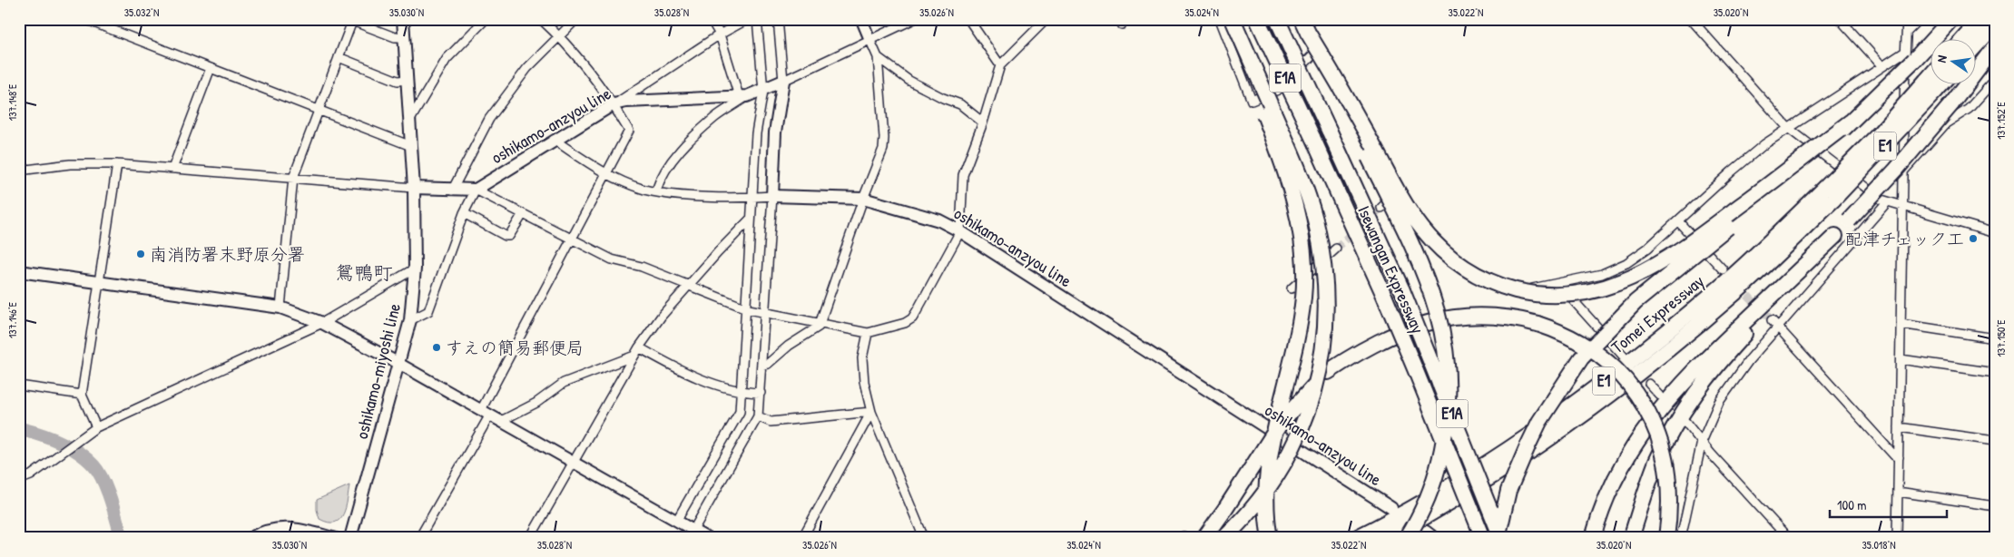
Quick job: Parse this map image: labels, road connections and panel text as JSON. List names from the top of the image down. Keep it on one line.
{"streets":{"highway":["E1A","E1","Isewangan Expressway","Tomei Expressway"],"main road":["oshikamo-anzyou line","oshikamo-miyoshi line"]},"districts":["鴛鴨町"],"places":["配津チェック工","南消防署末野原分署","すえの簡易郵便局"],"scale_bar":"100 m","north":"left","coordinates":["35.032°N","35.030°N","35.028°N","35.026°N","35.024°N","35.022°N","35.020°N","137.148°E","137.152°E","137.146°E","137.150°E","35.018°N"]}
